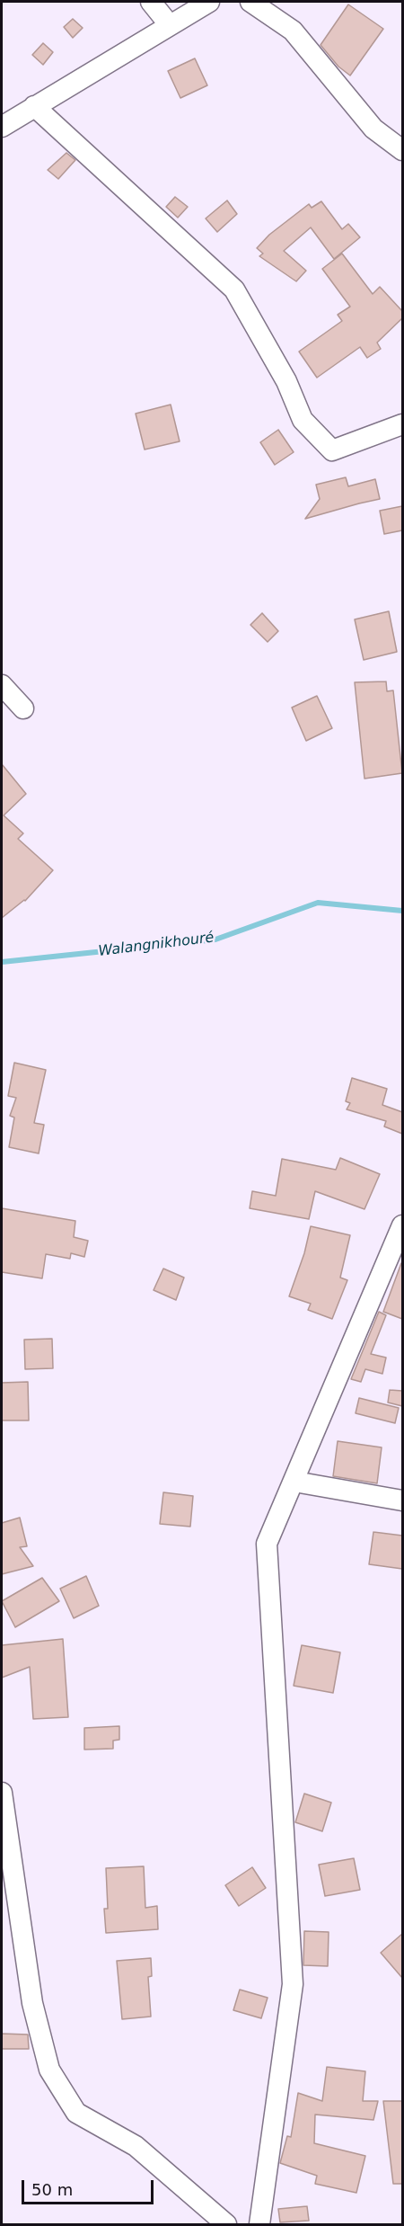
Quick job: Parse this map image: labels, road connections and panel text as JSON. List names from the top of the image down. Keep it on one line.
{"water":["Walangnikhouré"],"scale_bar":"50 m"}
